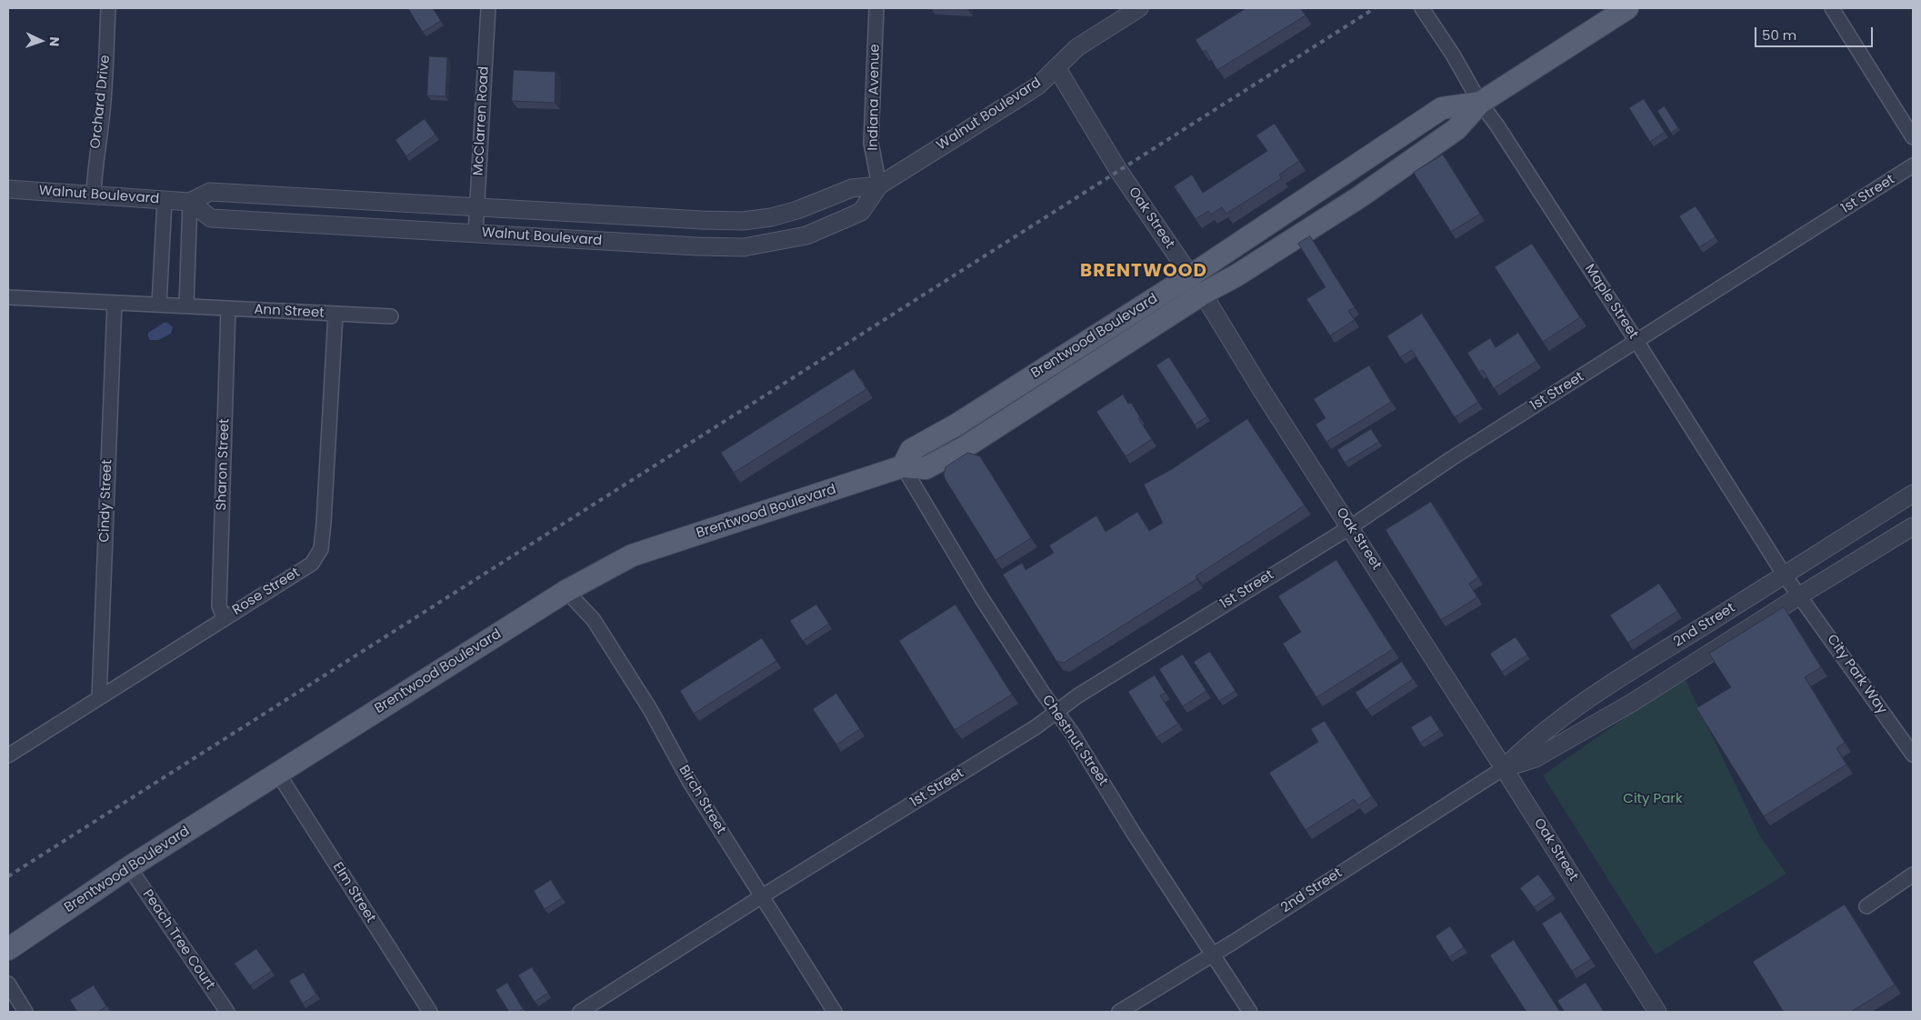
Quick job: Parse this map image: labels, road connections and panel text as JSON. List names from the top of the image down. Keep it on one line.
{"streets":{"main road":["Brentwood Boulevard"],"street":["Indiana Avenue","Orchard Drive","Walnut Boulevard","McClarren Road","1st Street","Oak Street","Maple Street","Ann Street","Sharon Street","Cindy Street","Rose Street","2nd Street","City Park Way","Chestnut Street","Birch Street","Elm Street","Peach Tree Court"]},"crossings":[["Indiana Avenue","Walnut Boulevard"],["Orchard Drive","Walnut Boulevard"],["Walnut Boulevard","McClarren Road"],["Walnut Boulevard","Oak Street"],["1st Street","Oak Street"],["1st Street","Maple Street"],["1st Street","Chestnut Street"],["1st Street","Birch Street"],["Oak Street","Brentwood Boulevard"],["Oak Street","2nd Street"],["Maple Street","Brentwood Boulevard"],["Maple Street","2nd Street"],["Maple Street","City Park Way"],["Ann Street","Sharon Street"],["Ann Street","Cindy Street"],["Ann Street","Rose Street"],["Brentwood Boulevard","Chestnut Street"],["Brentwood Boulevard","Birch Street"],["Brentwood Boulevard","Elm Street"],["Brentwood Boulevard","Peach Tree Court"],["Sharon Street","Rose Street"],["Cindy Street","Rose Street"],["2nd Street","City Park Way"],["2nd Street","Chestnut Street"]],"districts":["BRENTWOOD"],"parks":["City Park"],"scale_bar":"50 m","north":"right"}
